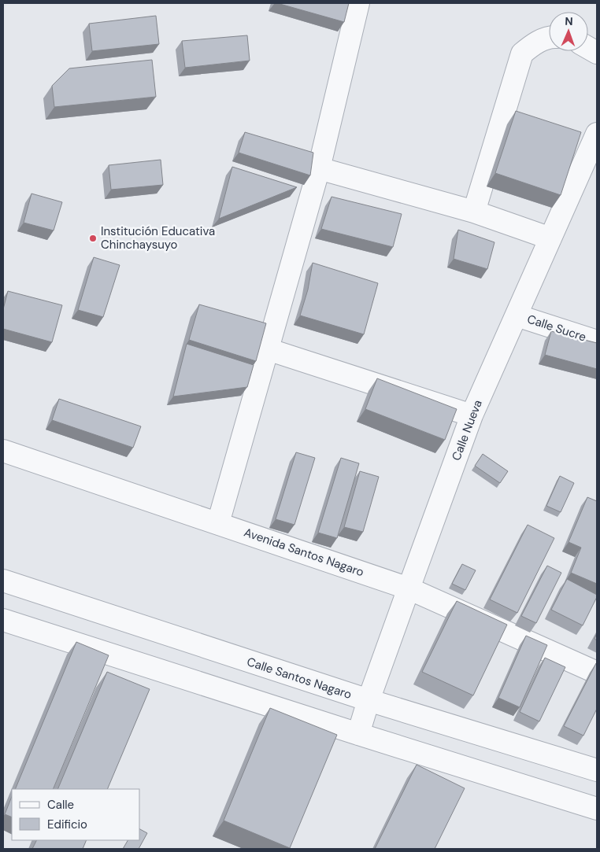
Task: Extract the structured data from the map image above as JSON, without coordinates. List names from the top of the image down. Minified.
{"streets":{"street":["Calle Sucre","Calle Nueva","Avenida Santos Nagaro","Calle Santos Nagaro"]},"crossings":[["Calle Sucre","Calle Nueva"],["Calle Nueva","Avenida Santos Nagaro"],["Calle Nueva","Calle Santos Nagaro"]],"places":["Institución Educativa Chinchaysuyo"],"legend":["Calle","Edificio"],"north":"top"}
